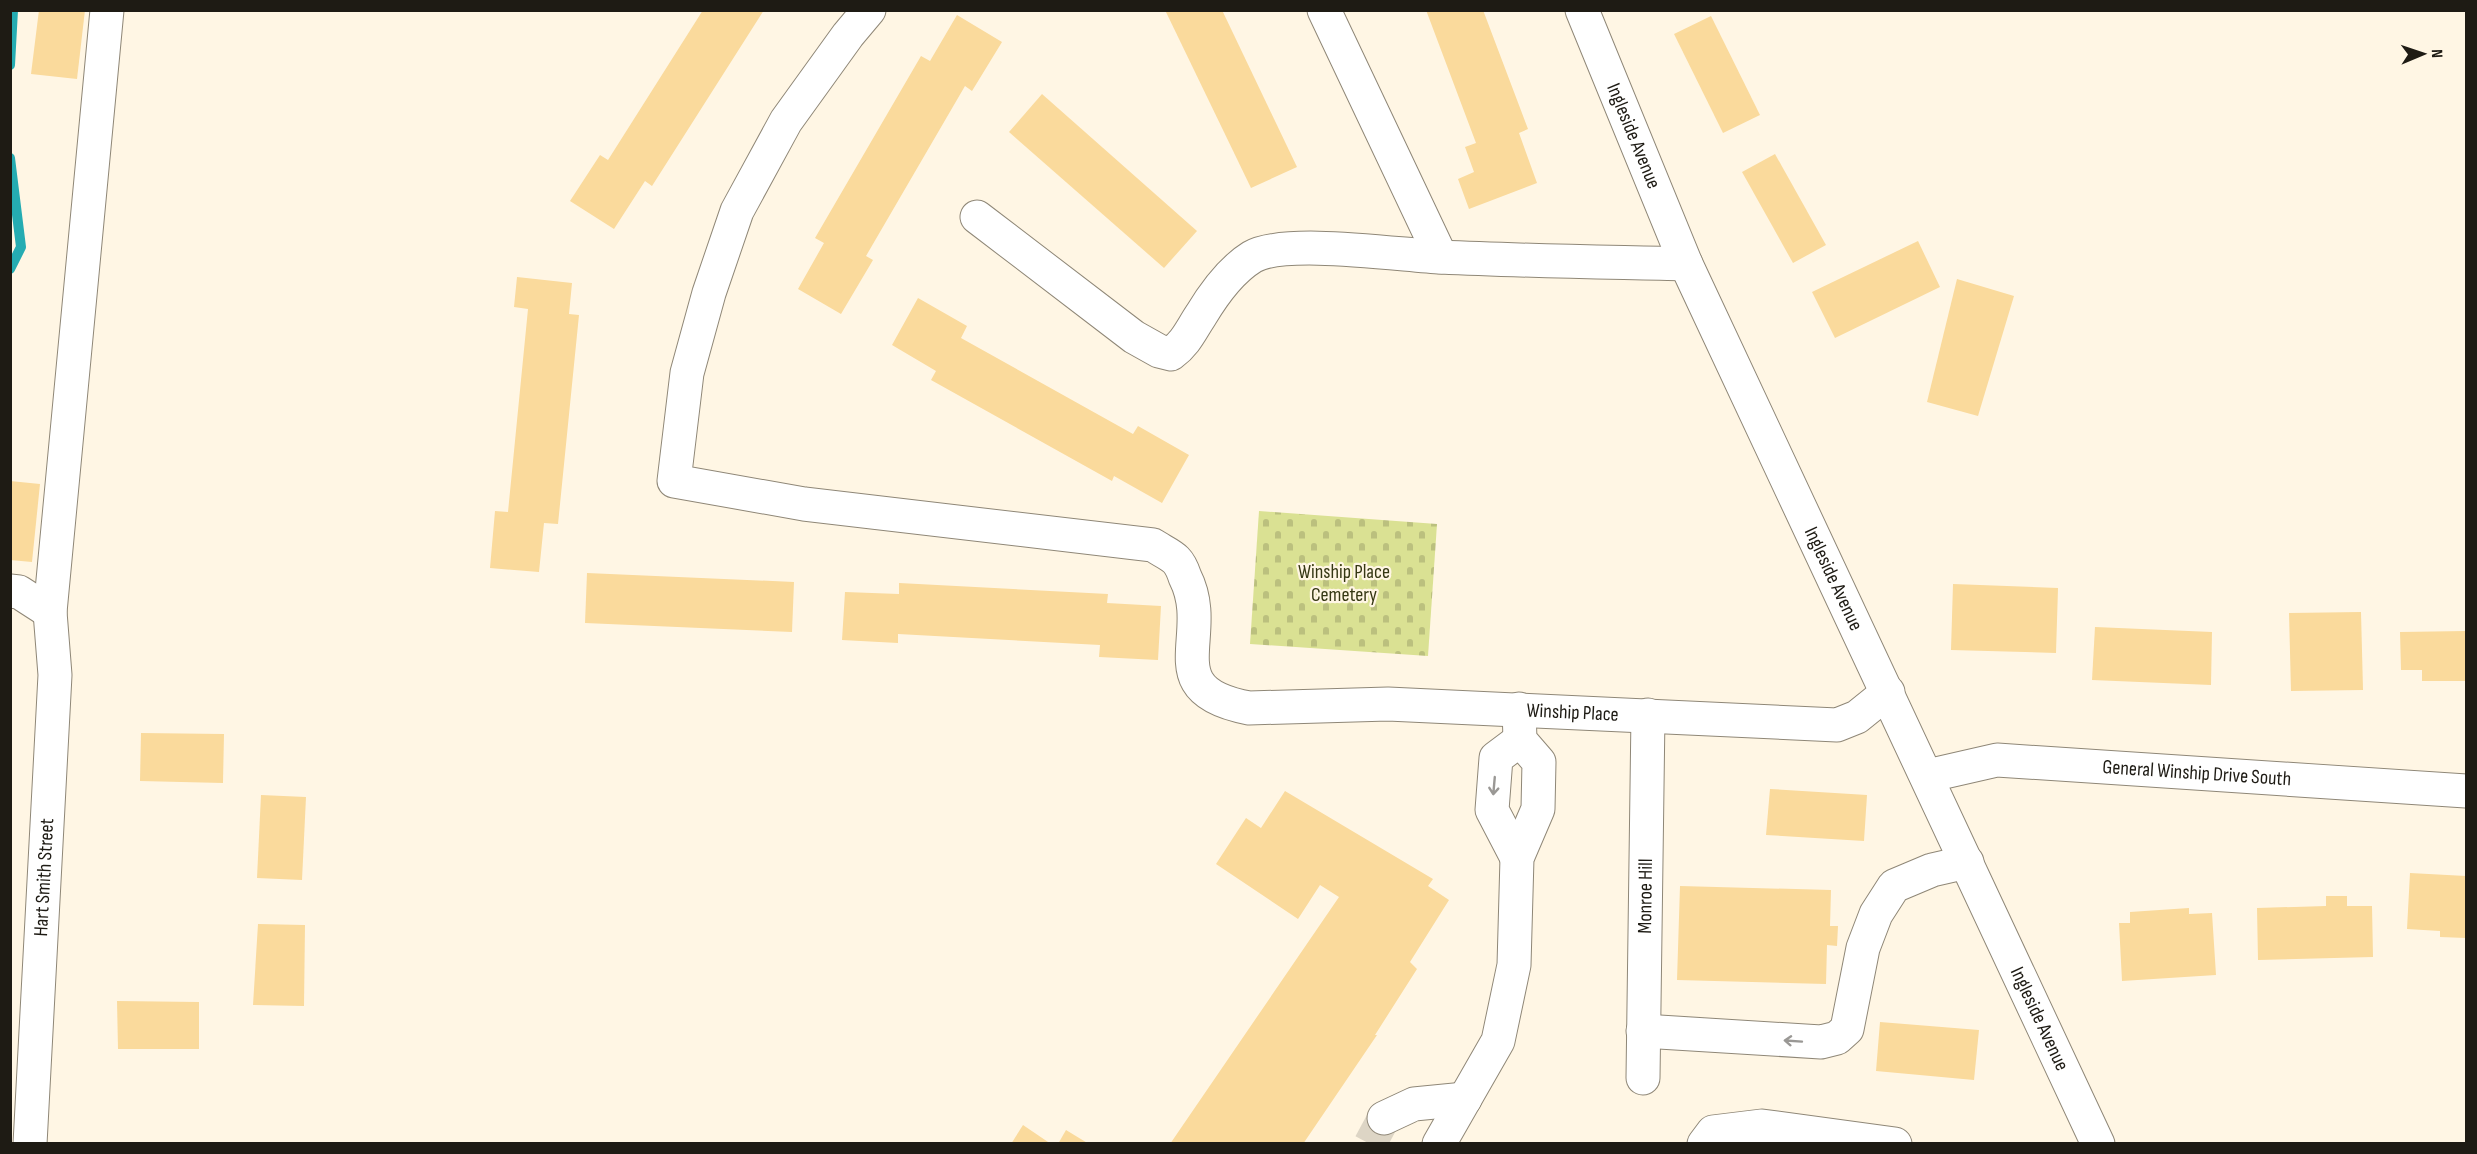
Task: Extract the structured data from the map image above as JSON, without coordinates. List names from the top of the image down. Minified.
{"streets":{"street":["Ingleside Avenue","Winship Place","General Winship Drive South","Hart Smith Street","Monroe Hill"]},"crossings":[["Ingleside Avenue","Winship Place"],["Ingleside Avenue","General Winship Drive South"],["Winship Place","Monroe Hill"]],"parks":["Winship Place Cemetery"],"north":"right"}
